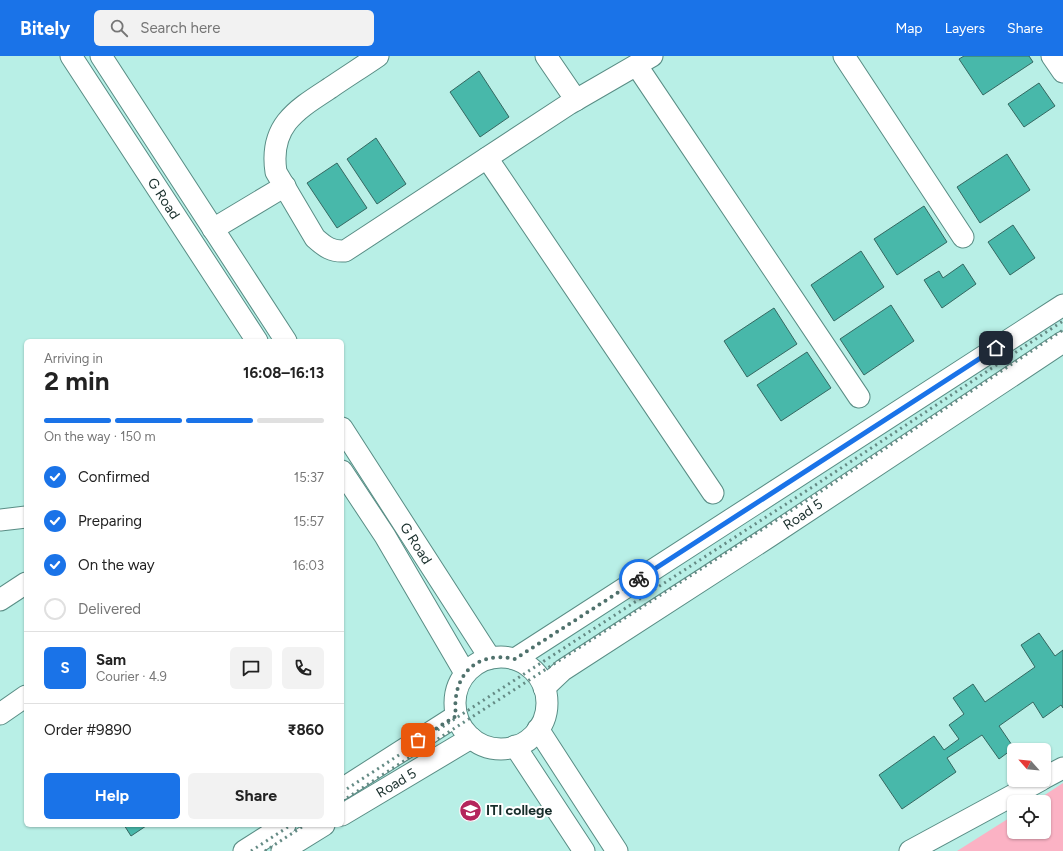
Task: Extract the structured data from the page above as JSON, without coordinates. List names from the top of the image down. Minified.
{"streets":{"street":["G Road","Road 5"]},"crossings":[["G Road","Road 5"]],"places":{"school or university":["ITI college"]},"north":"top left","page":{"header":"Bitely","search":"Search here","nav":["Map","Layers","Share"],"heading":["2 min","Arriving in","16:08–16:13"],"panel":["Sam","Courier · 4.9","Order #9890","₹860"],"bar":"On the way · 150 m","list":[["Confirmed","15:37"],["Preparing","15:57"],["On the way","16:03"],"Delivered"],"round":"S","buttons":["Help","Share"]}}
